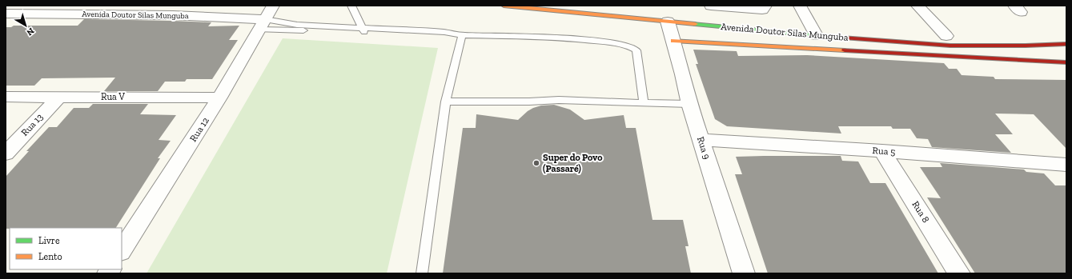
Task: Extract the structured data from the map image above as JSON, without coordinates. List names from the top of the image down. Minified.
{"streets":{"main road":["Avenida Doutor Silas Munguba"],"street":["Rua V","Rua 13","Rua 12","Rua 9","Rua 5","Rua 8"]},"crossings":[["Avenida Doutor Silas Munguba","Rua 12"],["Avenida Doutor Silas Munguba","Rua 9"],["Rua V","Rua 13"],["Rua V","Rua 12"],["Rua 9","Rua 5"],["Rua 5","Rua 8"]],"places":["Super do Povo (Passaré)"],"legend":["Livre","Lento"],"north":"bottom right"}
